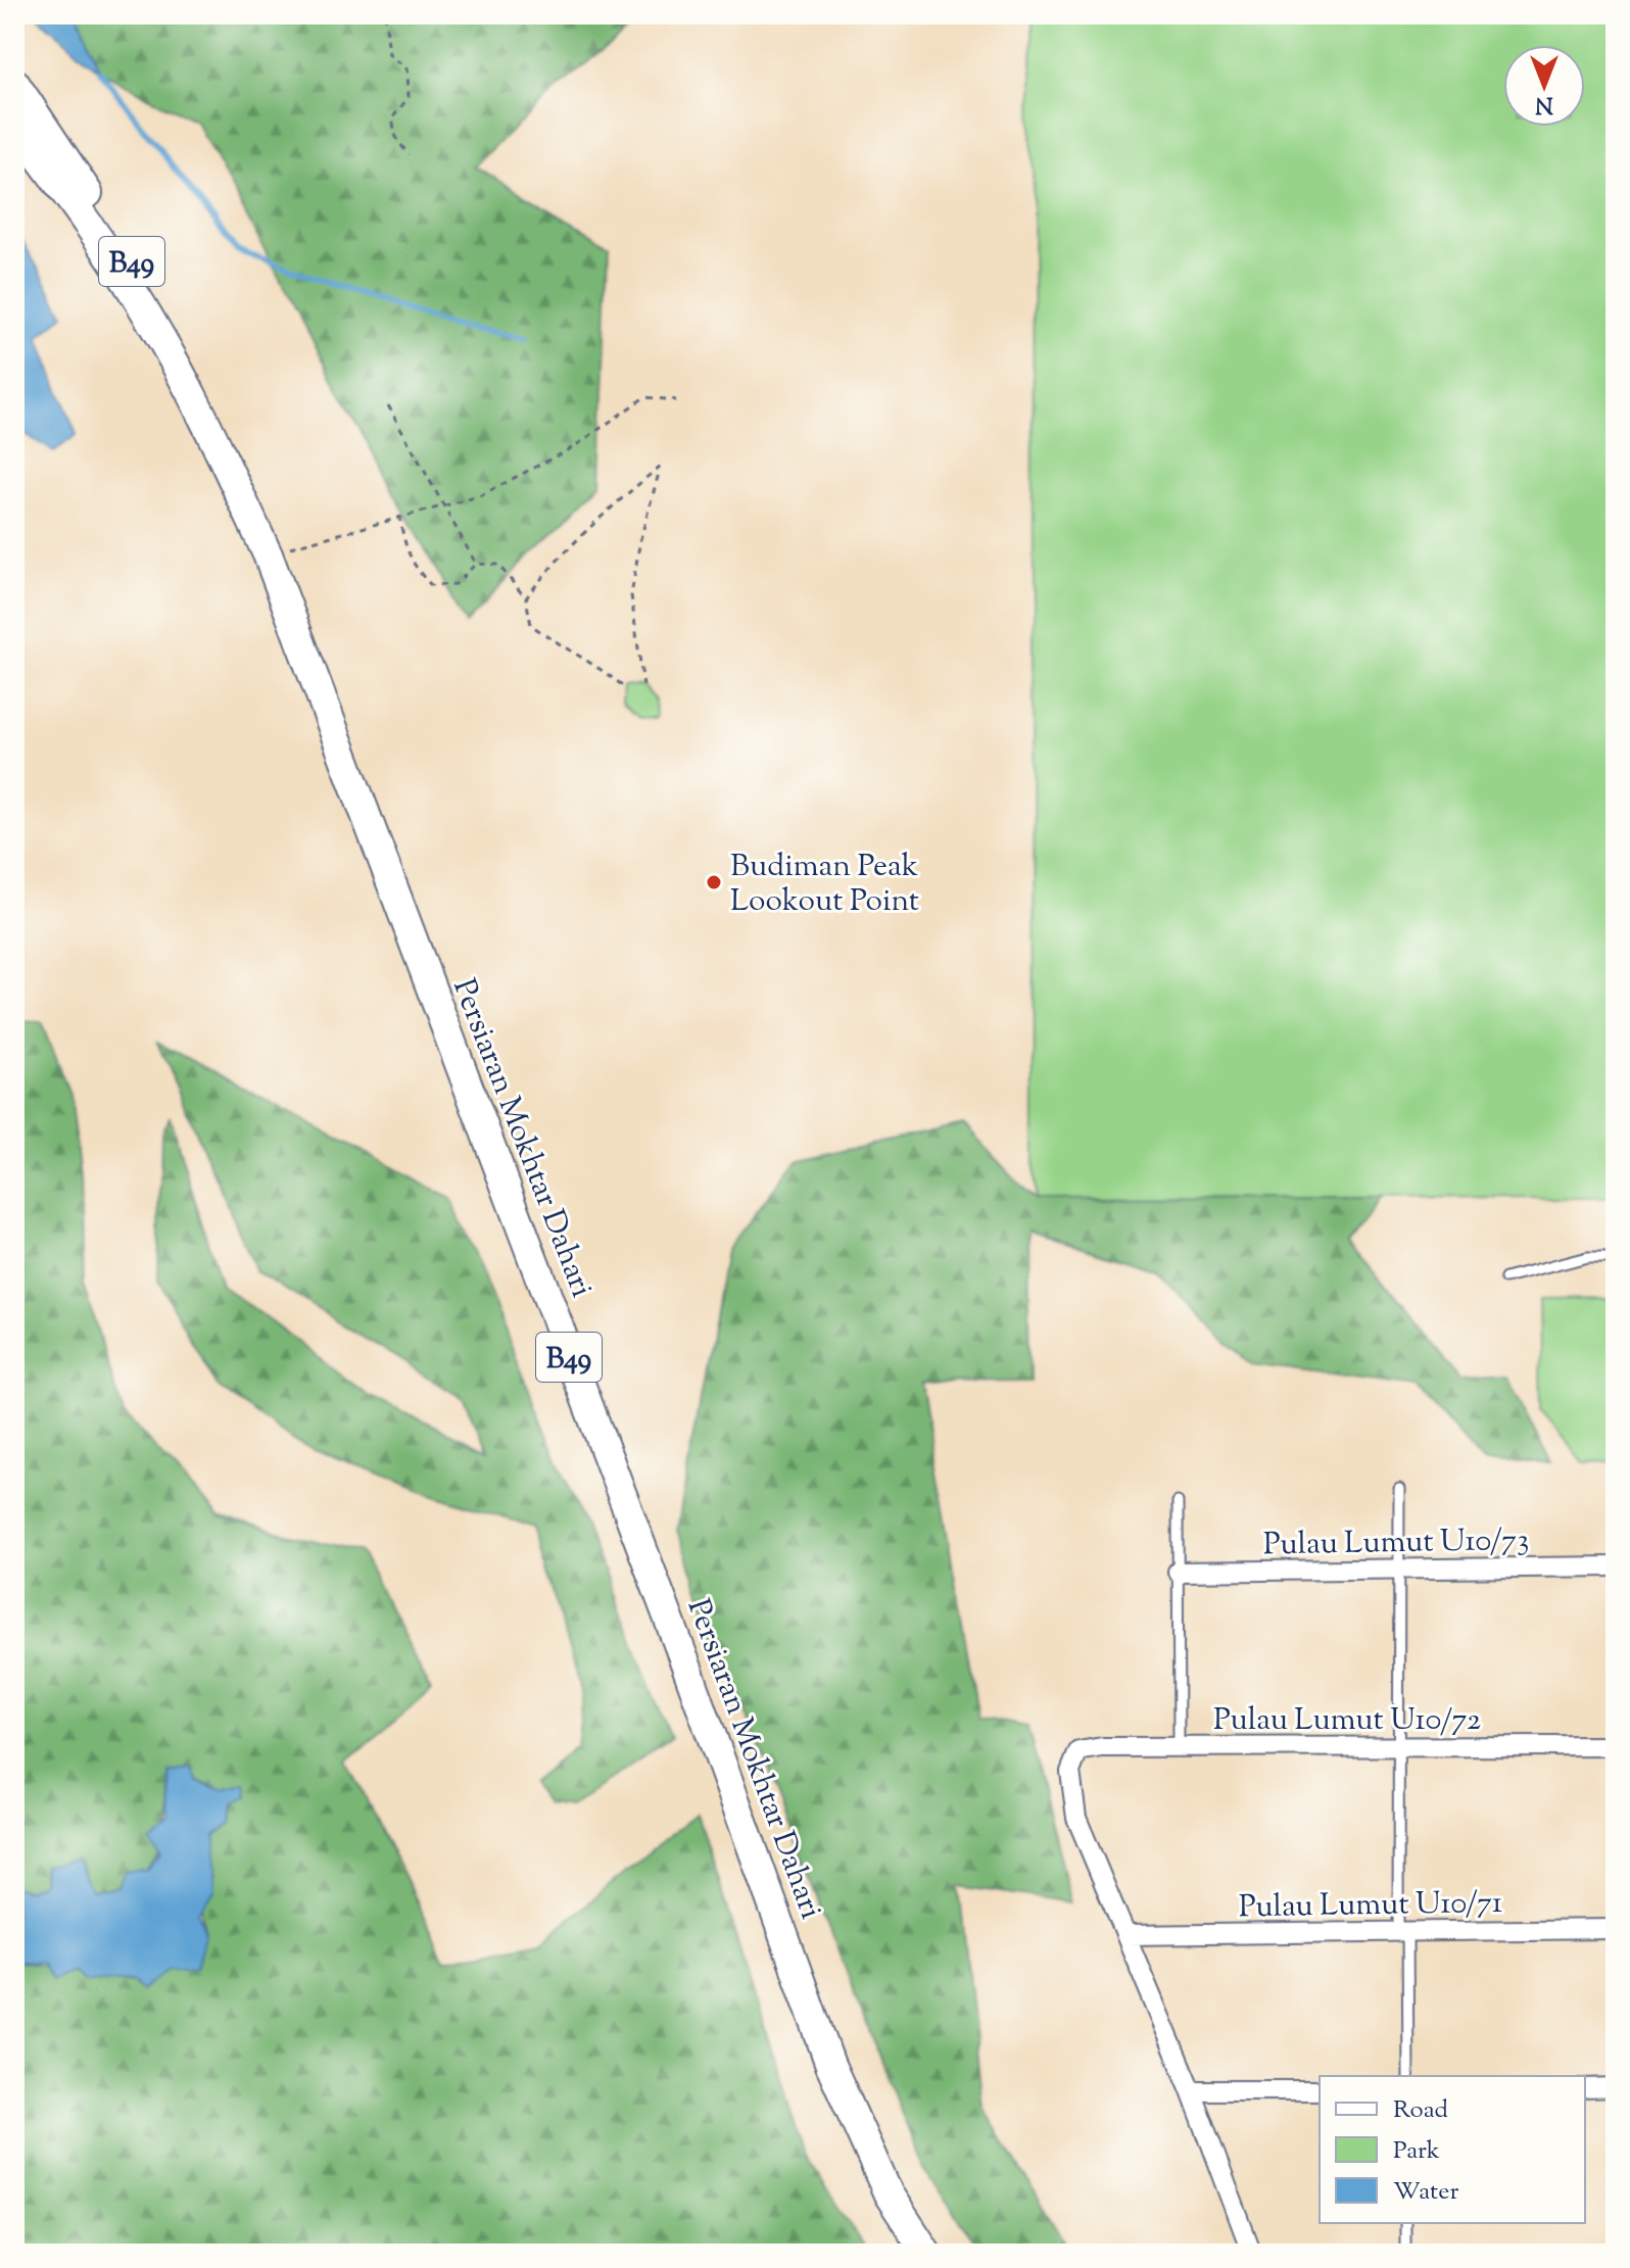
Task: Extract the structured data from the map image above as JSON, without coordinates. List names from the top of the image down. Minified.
{"streets":{"main road":["B49","Persiaran Mokhtar Dahari"],"street":["Pulau Lumut U10/73","Pulau Lumut U10/72","Pulau Lumut U10/71"]},"crossings":[["Pulau Lumut U10/72","Pulau Lumut U10/71"]],"places":["Budiman Peak Lookout Point"],"legend":["Road","Park","Water"],"north":"bottom"}
